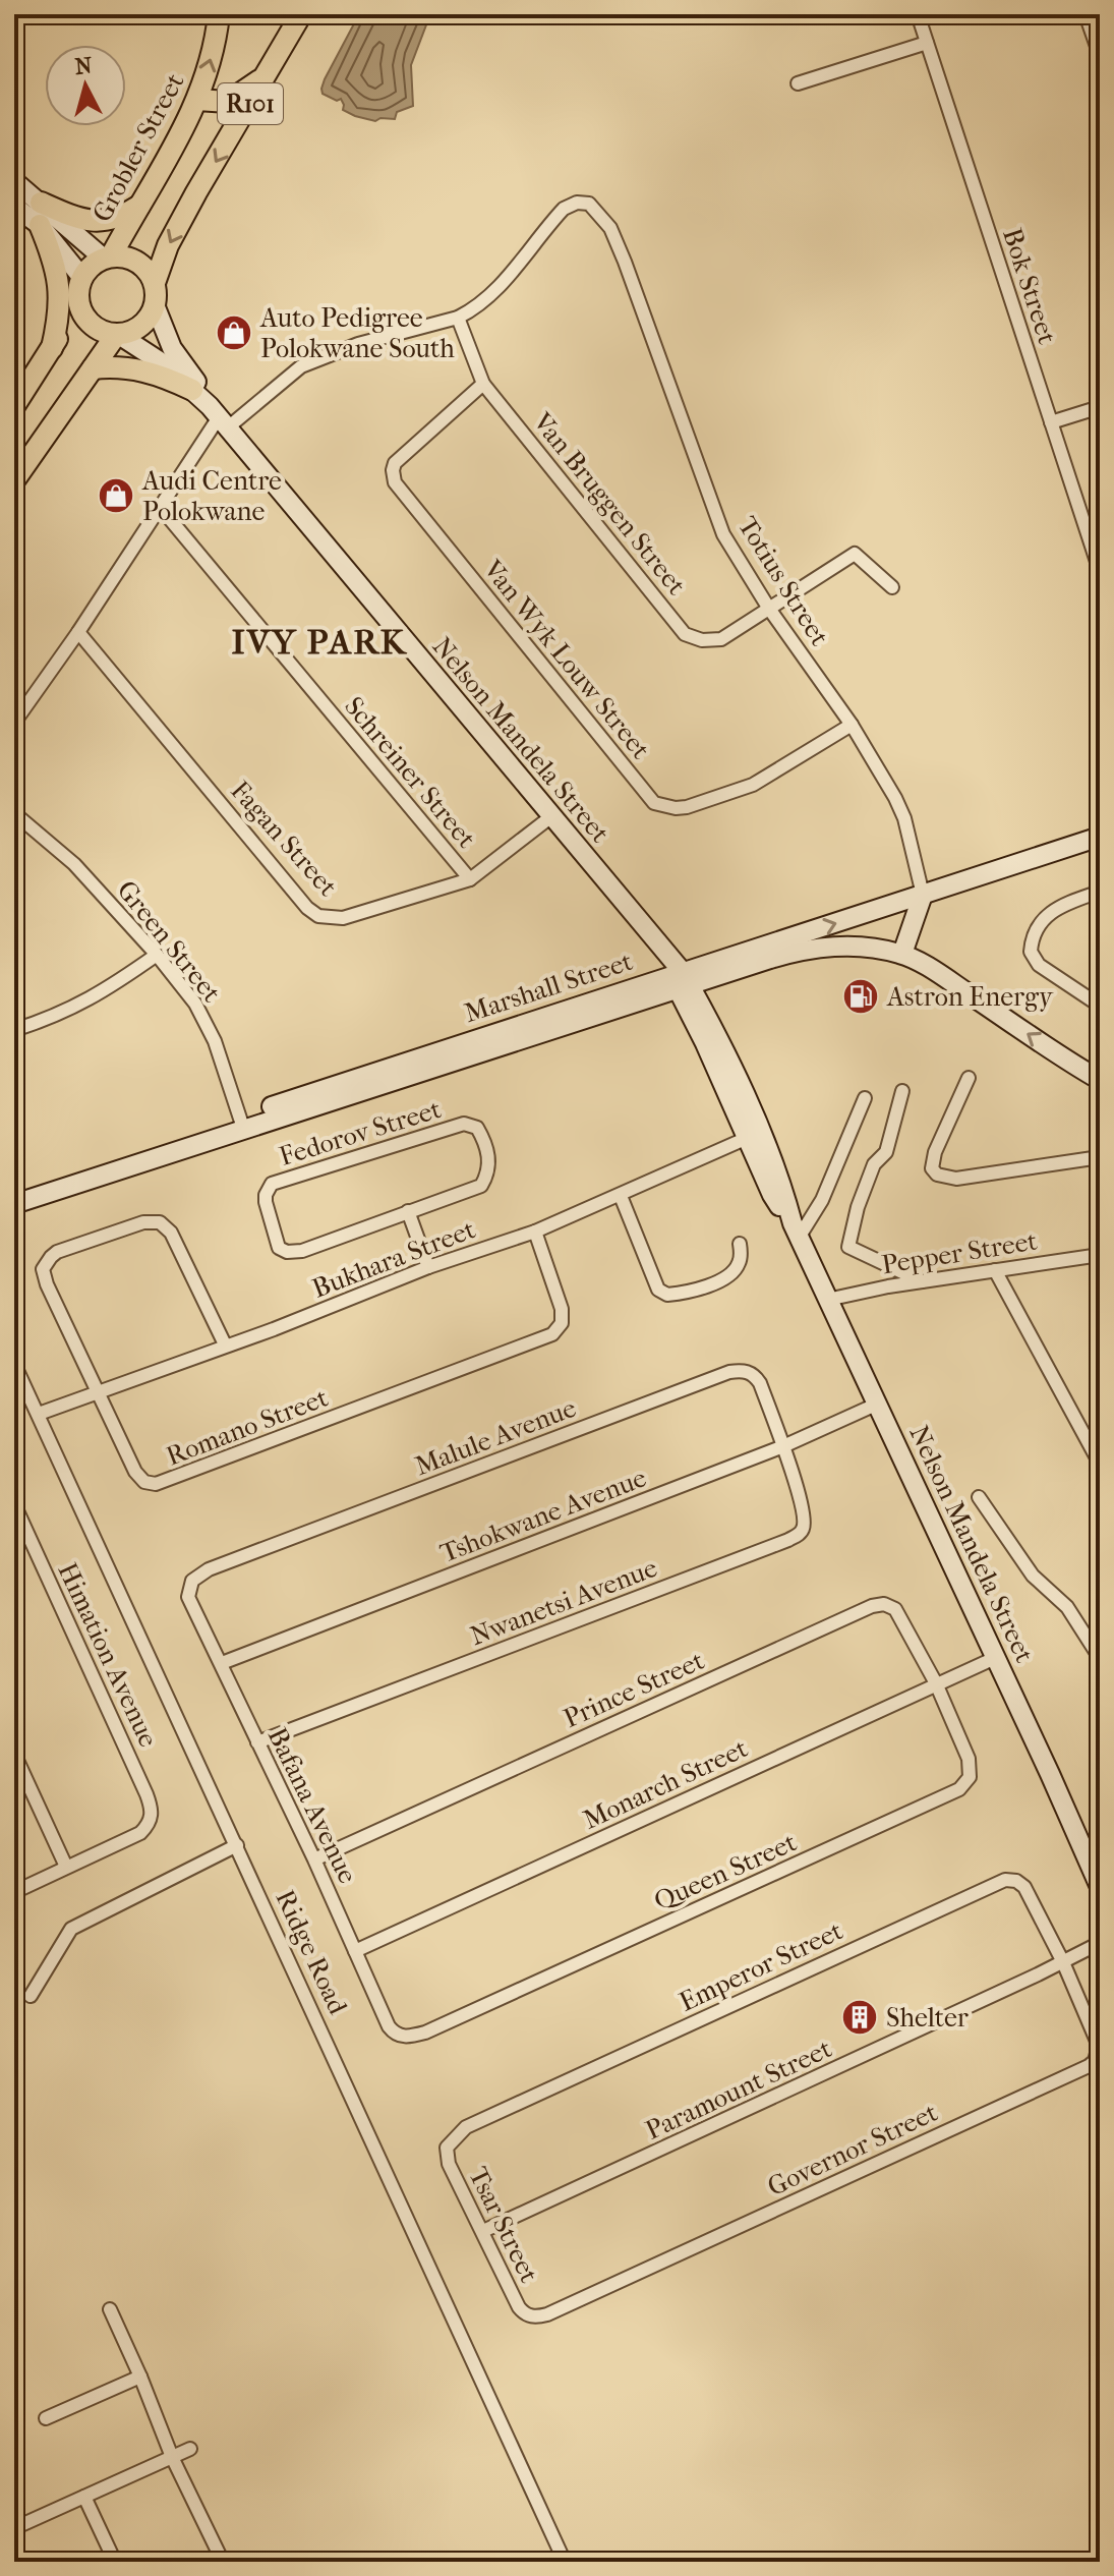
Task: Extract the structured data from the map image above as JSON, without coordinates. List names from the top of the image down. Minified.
{"streets":{"main road":["R101","Grobler Street"],"street":["Bok Street","Van Bruggen Street","Totius Street","Van Wyk Louw Street","Nelson Mandela Street","Schreiner Street","Fagan Street","Green Street","Marshall Street","Fedorov Street","Pepper Street","Bukhara Street","Romano Street","Malule Avenue","Tshokwane Avenue","Nwanetsi Avenue","Himation Avenue","Prince Street","Monarch Street","Bafana Avenue","Queen Street","Ridge Road","Emperor Street","Paramount Street","Governor Street","Tsar Street"]},"crossings":[["R101","Grobler Street"],["R101","Nelson Mandela Street"],["Grobler Street","Nelson Mandela Street"],["Van Bruggen Street","Totius Street"],["Van Bruggen Street","Van Wyk Louw Street"],["Totius Street","Van Wyk Louw Street"],["Totius Street","Marshall Street"],["Nelson Mandela Street","Fagan Street"],["Nelson Mandela Street","Marshall Street"],["Nelson Mandela Street","Pepper Street"],["Nelson Mandela Street","Bukhara Street"],["Nelson Mandela Street","Tshokwane Avenue"],["Nelson Mandela Street","Monarch Street"],["Schreiner Street","Fagan Street"],["Green Street","Marshall Street"],["Bukhara Street","Romano Street"],["Bukhara Street","Ridge Road"],["Malule Avenue","Tshokwane Avenue"],["Malule Avenue","Nwanetsi Avenue"],["Malule Avenue","Bafana Avenue"],["Tshokwane Avenue","Nwanetsi Avenue"],["Tshokwane Avenue","Bafana Avenue"],["Nwanetsi Avenue","Bafana Avenue"],["Prince Street","Monarch Street"],["Prince Street","Bafana Avenue"],["Prince Street","Queen Street"],["Monarch Street","Bafana Avenue"],["Monarch Street","Queen Street"],["Bafana Avenue","Queen Street"],["Emperor Street","Paramount Street"],["Emperor Street","Governor Street"],["Emperor Street","Tsar Street"],["Paramount Street","Governor Street"],["Paramount Street","Tsar Street"],["Governor Street","Tsar Street"]],"districts":["IVY PARK"],"places":{"shop":["Auto Pedigree Polokwane South","Audi Centre Polokwane"],"fuel station":["Astron Energy"],"building":["Shelter"]},"north":"top"}
